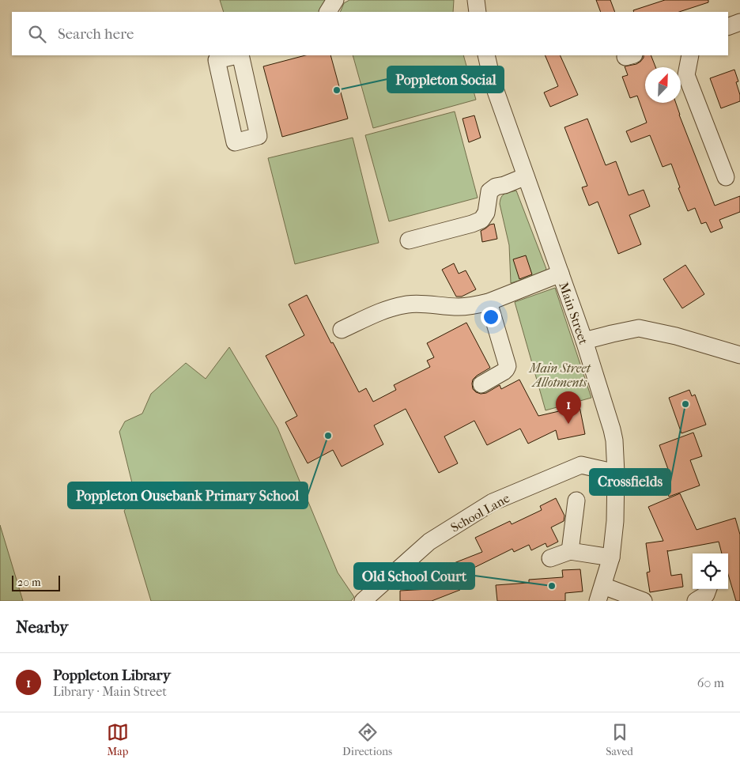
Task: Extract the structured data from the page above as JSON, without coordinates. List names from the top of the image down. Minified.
{"streets":{"street":["Main Street","School Lane"]},"crossings":[["Main Street","School Lane"]],"parks":["Main Street Allotments"],"places":["Poppleton Social","Crossfields","Poppleton Ousebank Primary School","Old School Court"],"scale_bar":"20 m","north":"top right","page":{"search":"Search here","pins":"1","scale":"20 m","heading":"Nearby","list":[{"mark":"1","name":"Poppleton Library","note":"Library · Main Street","value":"60 m"}],"nav":["Map","Directions","Saved"]}}
